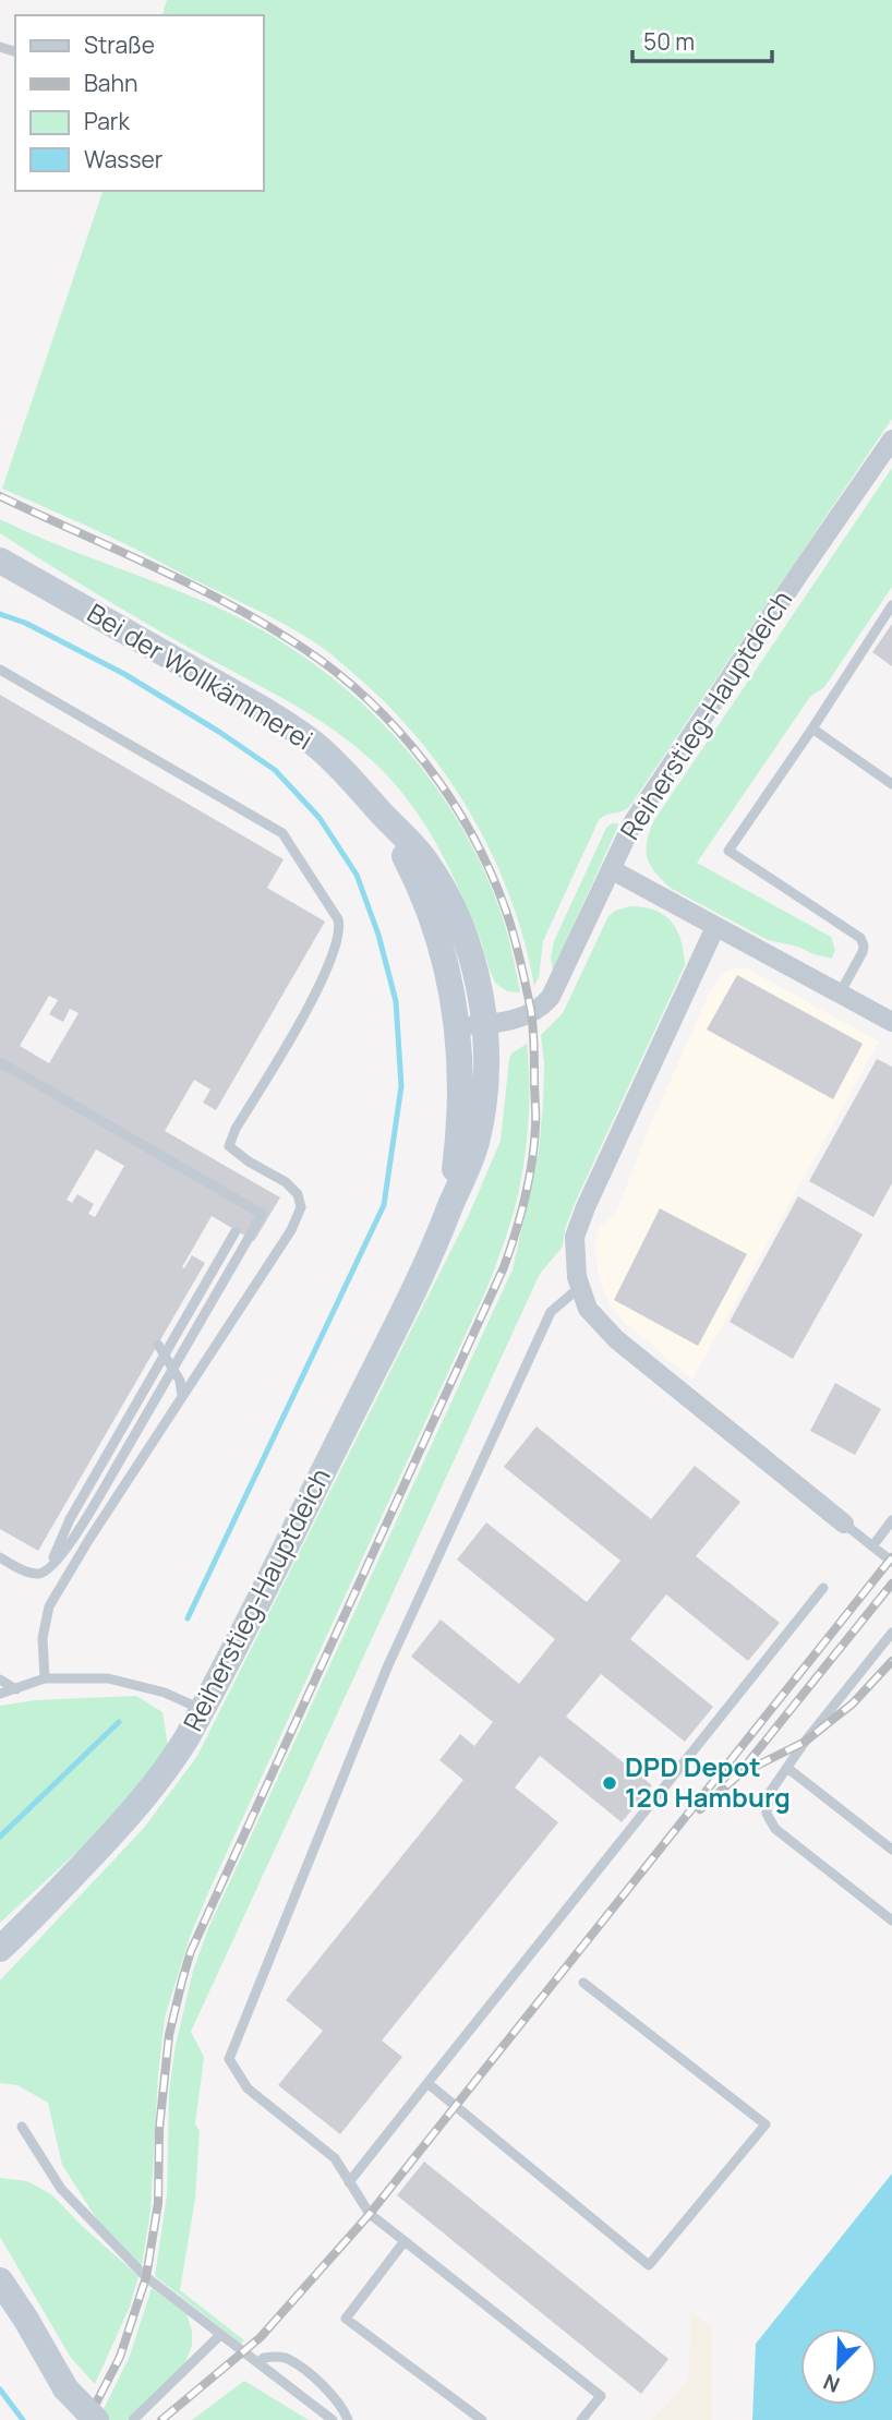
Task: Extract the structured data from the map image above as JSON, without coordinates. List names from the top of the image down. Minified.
{"streets":{"main road":["Bei der Wollkämmerei","Reiherstieg-Hauptdeich"]},"crossings":[["Bei der Wollkämmerei","Reiherstieg-Hauptdeich"]],"places":["DPD Depot 120 Hamburg"],"legend":["Straße","Bahn","Park","Wasser"],"scale_bar":"50 m","north":"bottom left"}
